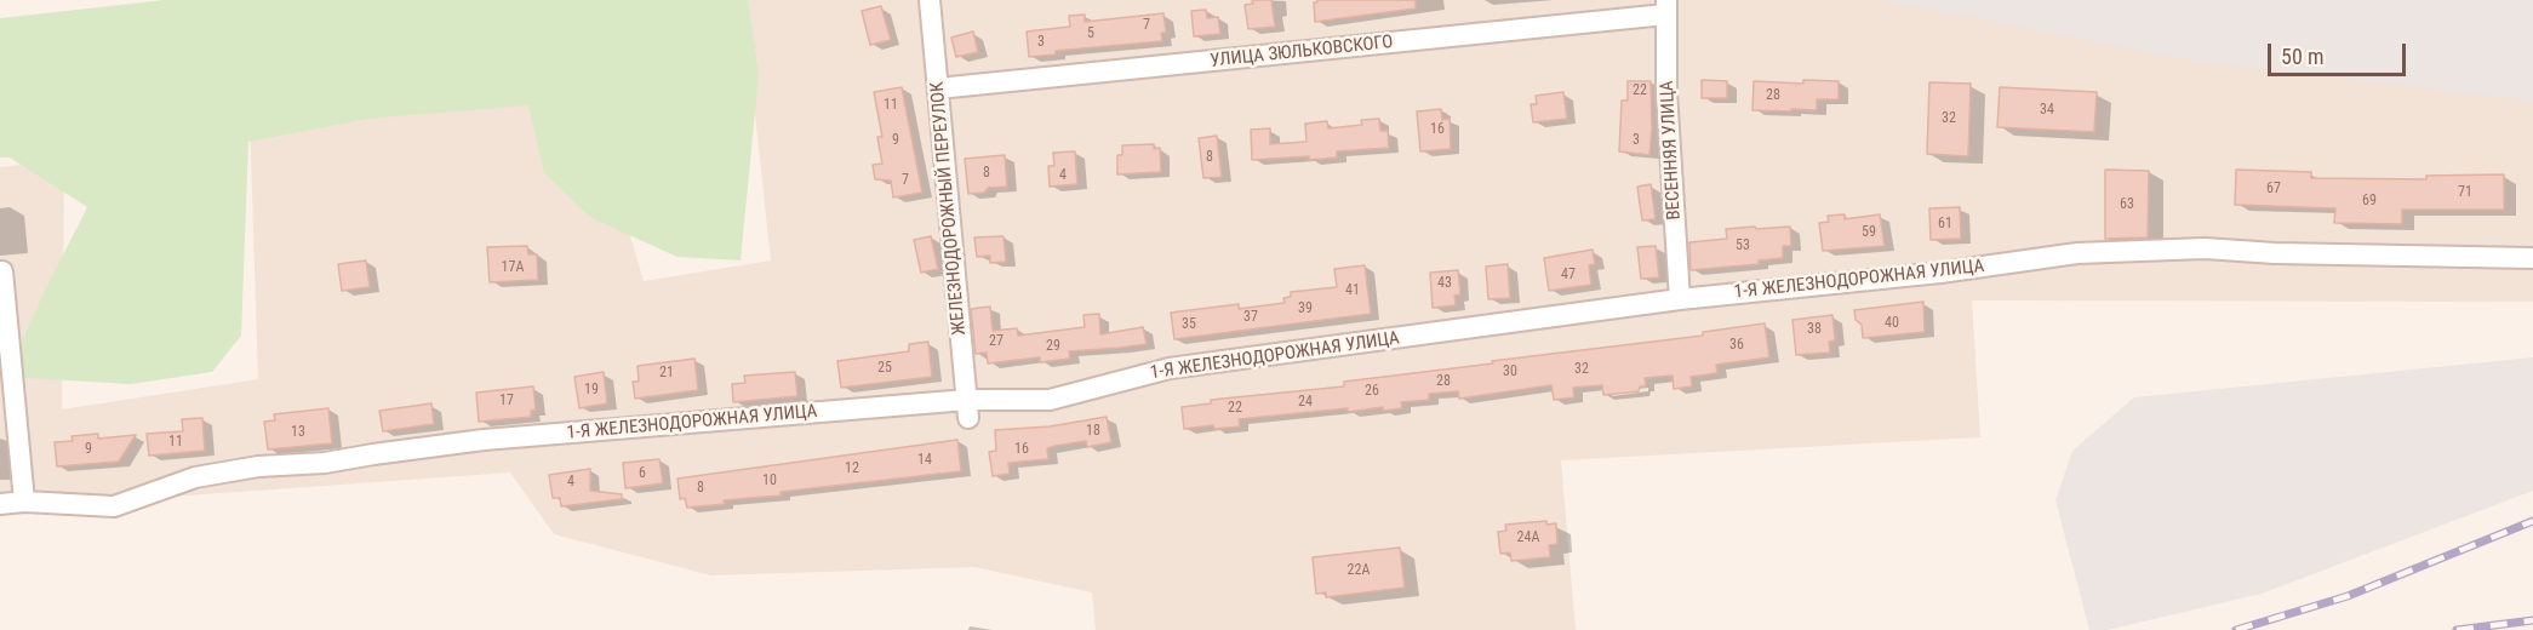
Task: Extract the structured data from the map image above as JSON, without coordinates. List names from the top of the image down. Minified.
{"streets":{"street":["УЛИЦА ЗЮЛЬКОВСКОГО","ВЕСЕННЯЯ УЛИЦА","ЖЕЛЕЗНОДОРОЖНЫЙ ПЕРЕУЛОК","1-Я ЖЕЛЕЗНОДОРОЖНАЯ УЛИЦА"]},"crossings":[["УЛИЦА ЗЮЛЬКОВСКОГО","ВЕСЕННЯЯ УЛИЦА"],["УЛИЦА ЗЮЛЬКОВСКОГО","ЖЕЛЕЗНОДОРОЖНЫЙ ПЕРЕУЛОК"],["ВЕСЕННЯЯ УЛИЦА","1-Я ЖЕЛЕЗНОДОРОЖНАЯ УЛИЦА"],["ЖЕЛЕЗНОДОРОЖНЫЙ ПЕРЕУЛОК","1-Я ЖЕЛЕЗНОДОРОЖНАЯ УЛИЦА"]],"house_numbers":["7","5","3","22","28","11","34","32","16","9","3","8","8","4","7","67","71","69","63","61","59","53","17А","47","43","41","39","37","40","35","38","27","36","29","25","32","30","21","28","19","26","17","24","22","18","13","11","9","16","14","12","6","10","4","8","24А","22А"],"scale_bar":"50 m"}
